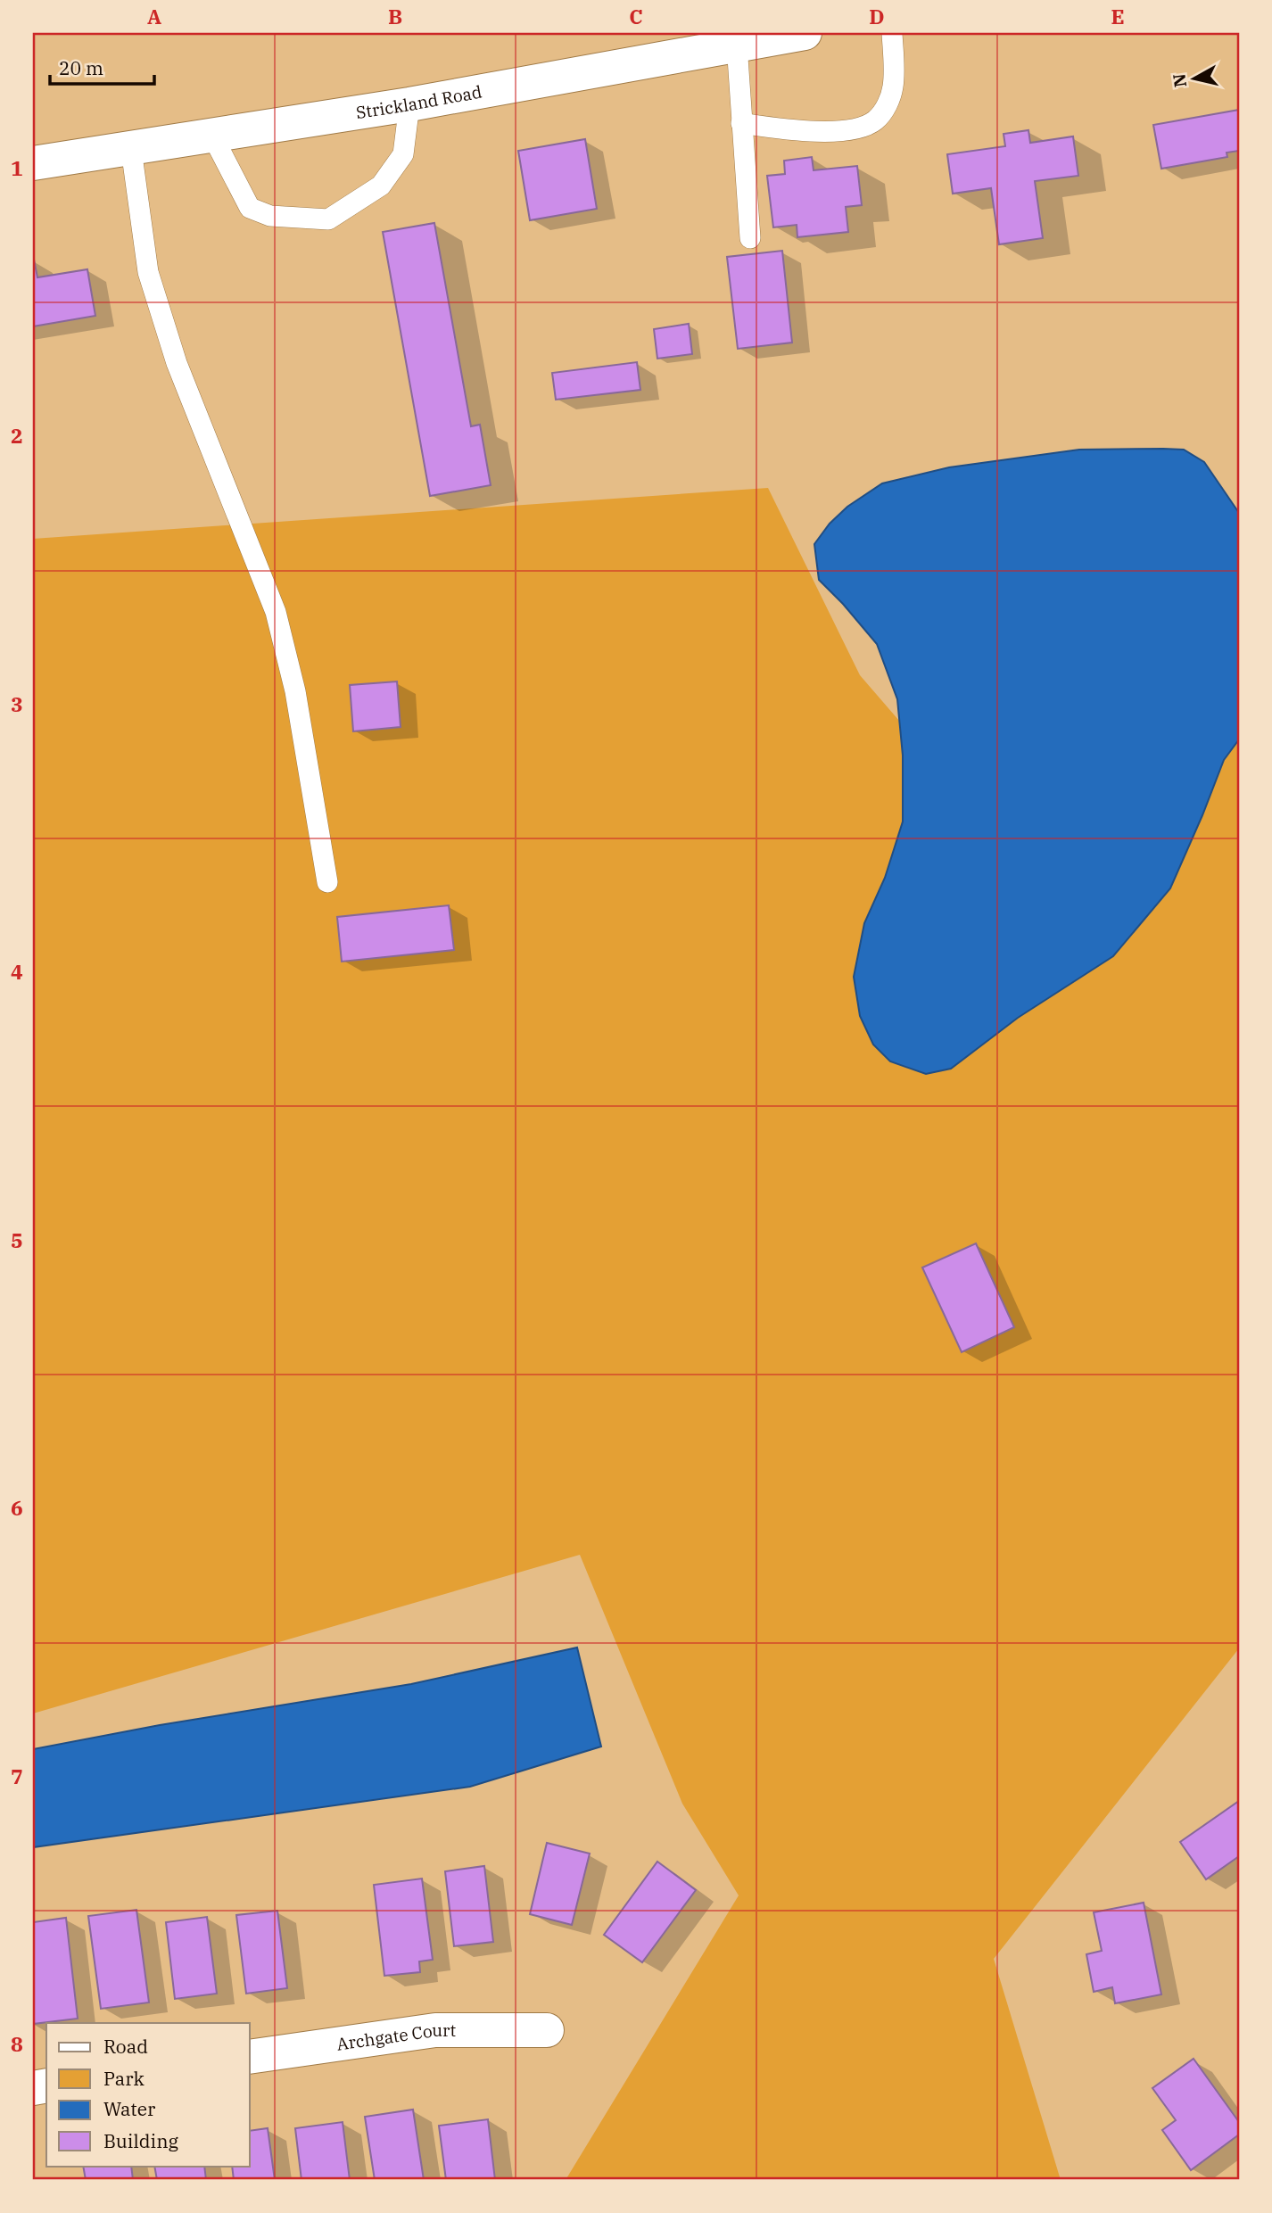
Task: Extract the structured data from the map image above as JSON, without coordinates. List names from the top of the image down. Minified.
{"streets":{"street":["Strickland Road","Archgate Court"]},"legend":["Road","Park","Water","Building"],"scale_bar":"20 m","north":"left","grid":{"columns":["A","B","C","D","E"],"rows":["1","2","3","4","5","6","7","8"]}}
